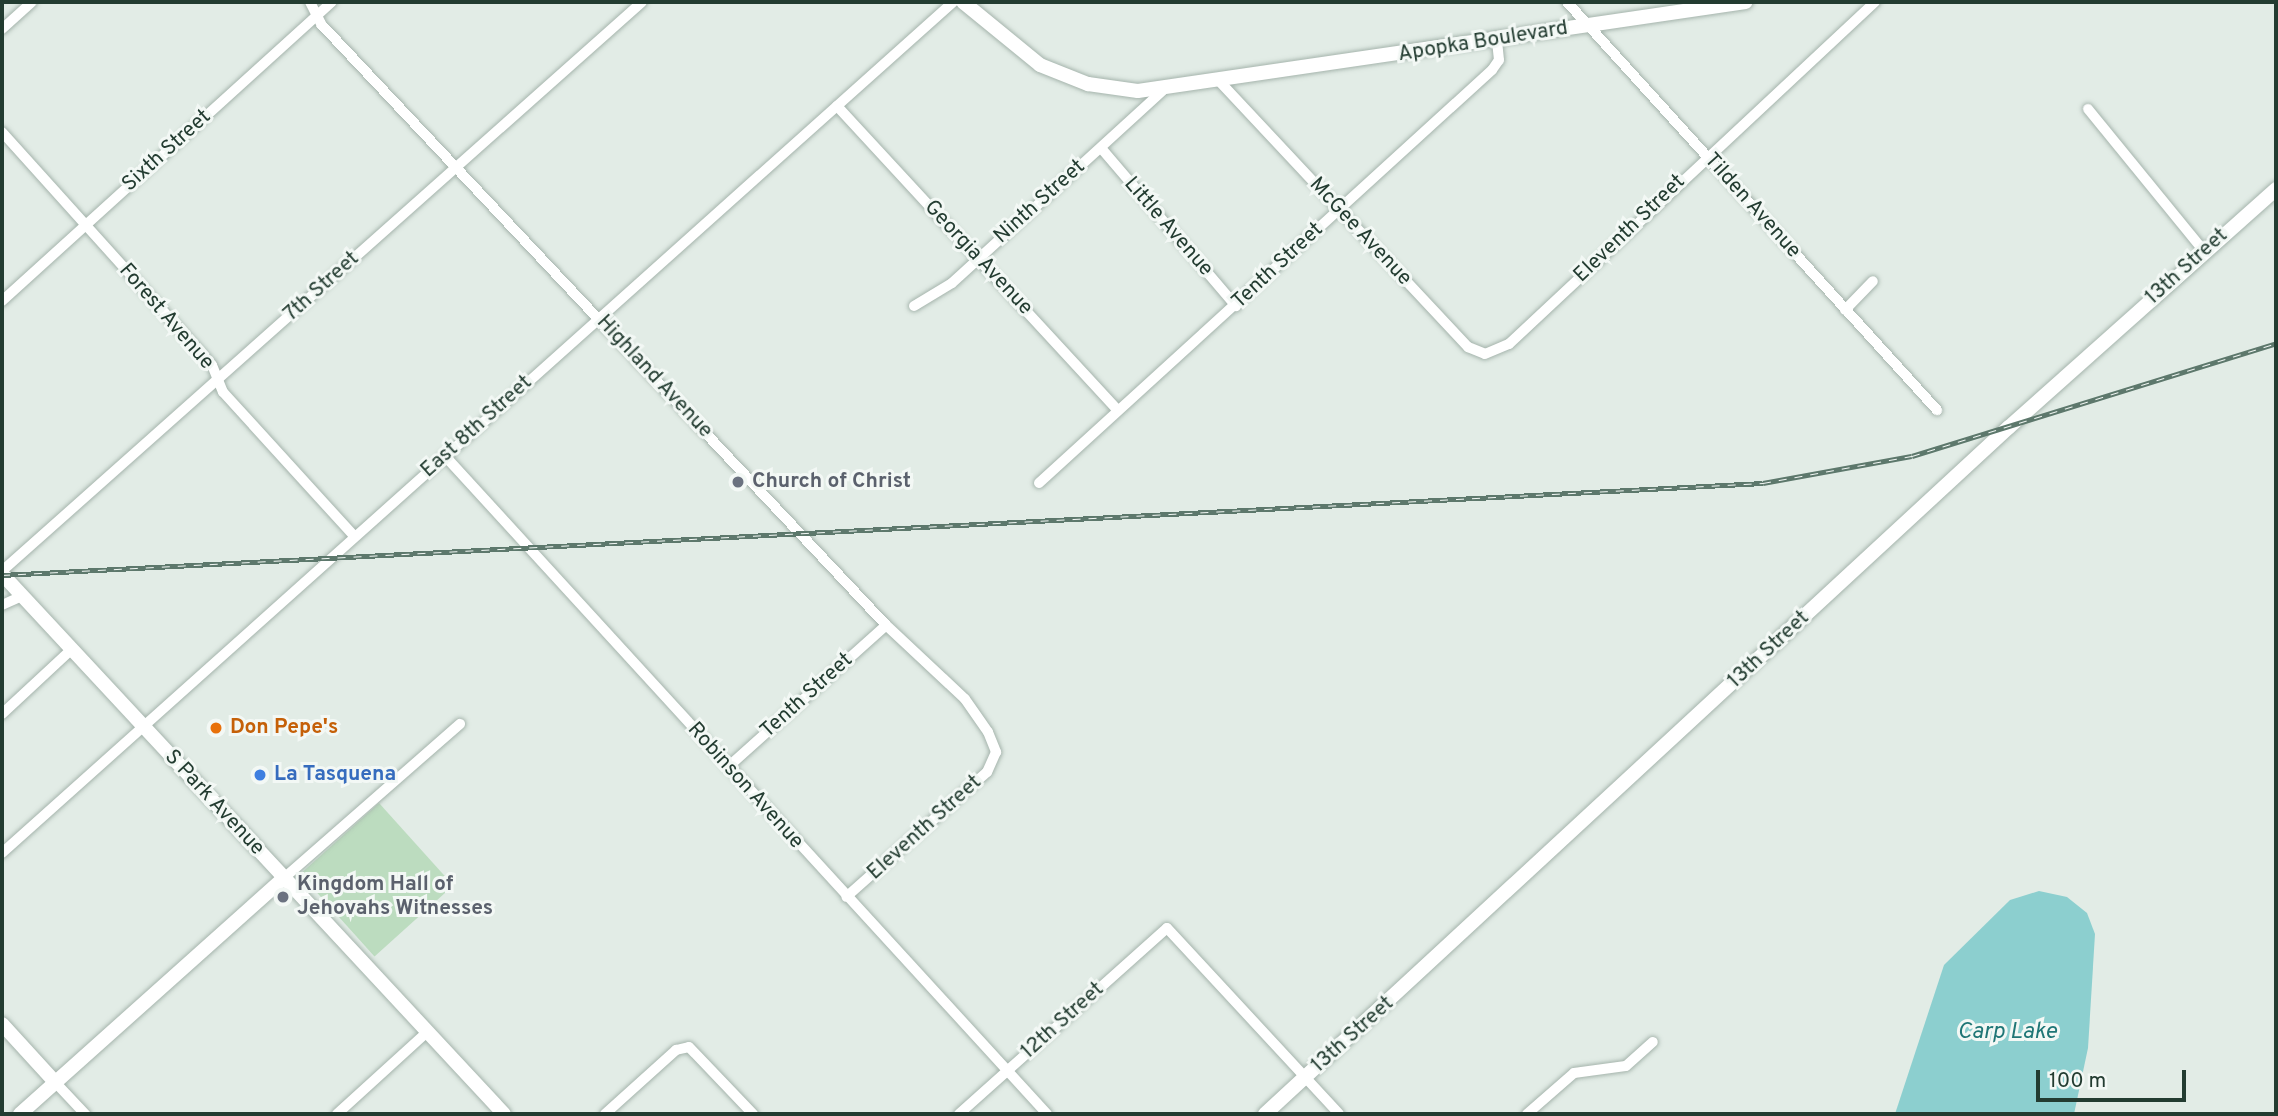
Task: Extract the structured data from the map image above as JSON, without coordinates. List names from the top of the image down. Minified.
{"streets":{"street":["Apopka Boulevard","Sixth Street","Ninth Street","Tilden Avenue","Little Avenue","Eleventh Street","McGee Avenue","Georgia Avenue","Tenth Street","13th Street","7th Street","Forest Avenue","Highland Avenue","East 8th Street","Robinson Avenue","S Park Avenue","12th Street"]},"crossings":[["Apopka Boulevard","Ninth Street"],["Apopka Boulevard","Tilden Avenue"],["Apopka Boulevard","McGee Avenue"],["Apopka Boulevard","Tenth Street"],["Sixth Street","Forest Avenue"],["Sixth Street","Highland Avenue"],["Ninth Street","Little Avenue"],["Ninth Street","Georgia Avenue"],["Tilden Avenue","Eleventh Street"],["Little Avenue","Tenth Street"],["Eleventh Street","McGee Avenue"],["Eleventh Street","Highland Avenue"],["Eleventh Street","Robinson Avenue"],["McGee Avenue","Tenth Street"],["Georgia Avenue","Tenth Street"],["Georgia Avenue","East 8th Street"],["Tenth Street","Highland Avenue"],["Tenth Street","Robinson Avenue"],["13th Street","12th Street"],["7th Street","Forest Avenue"],["7th Street","Highland Avenue"],["7th Street","S Park Avenue"],["Forest Avenue","East 8th Street"],["Highland Avenue","East 8th Street"],["East 8th Street","Robinson Avenue"],["East 8th Street","S Park Avenue"],["Robinson Avenue","12th Street"]],"water":["Carp Lake"],"places":["Church of Christ","Don Pepe's","La Tasquena","Kingdom Hall of Jehovahs Witnesses"],"scale_bar":"100 m"}
